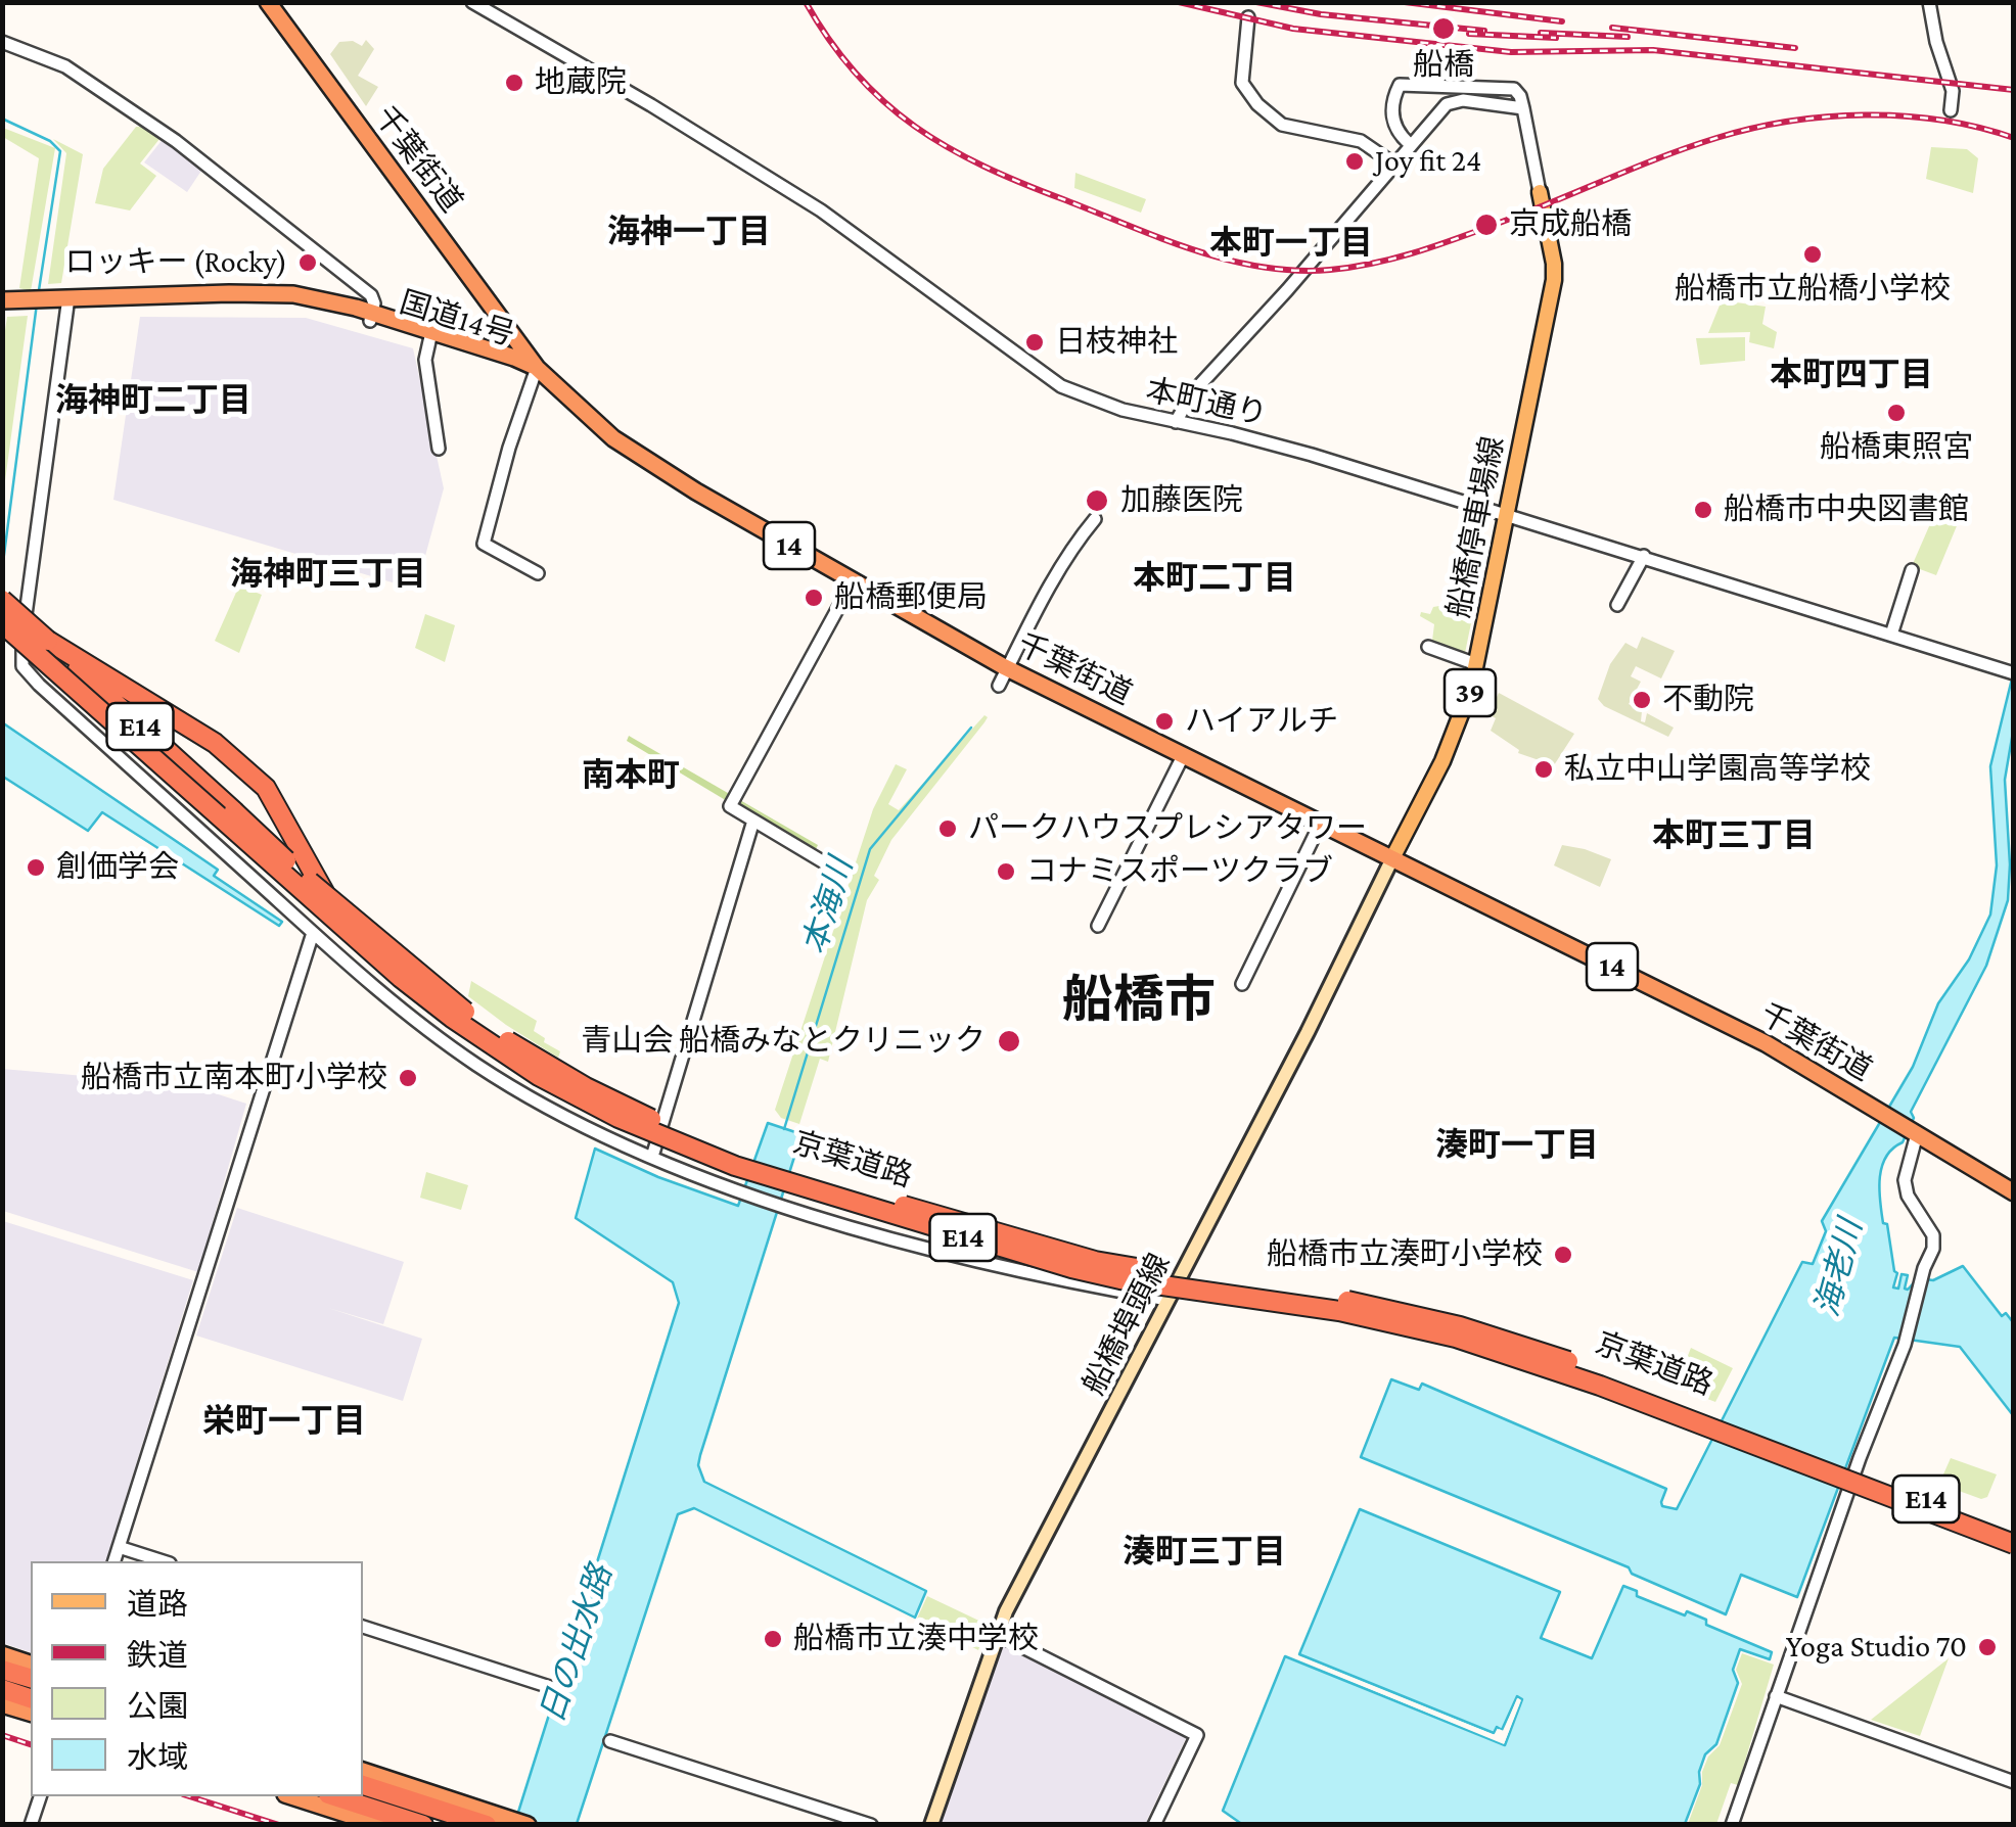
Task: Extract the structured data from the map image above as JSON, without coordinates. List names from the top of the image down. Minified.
{"streets":{"highway":["千葉街道","国道14号","14","E14","京葉道路"],"main road":["船橋停車場線","39","船橋埠頭線"],"street":["本町通り"]},"crossings":[["千葉街道","国道14号"],["千葉街道","船橋停車場線"],["千葉街道","船橋埠頭線"],["本町通り","船橋停車場線"],["船橋停車場線","船橋埠頭線"]],"districts":["海神一丁目","本町一丁目","本町四丁目","海神町二丁目","海神町三丁目","本町二丁目","南本町","本町三丁目","船橋市","湊町一丁目","栄町一丁目","湊町三丁目"],"water":["本海川","海老川","日の出水路"],"places":["船橋","地蔵院","Joy fit 24","京成船橋","船橋市立船橋小学校","ロッキー (Rocky)","日枝神社","船橋東照宮","加藤医院","船橋市中央図書館","船橋郵便局","不動院","ハイアルチ","私立中山学園高等学校","パークハウスプレシアタワー","創価学会","コナミスポーツクラブ","青山会 船橋みなとクリニック","船橋市立南本町小学校","船橋市立湊町小学校","船橋市立湊中学校","Yoga Studio 70"],"legend":["道路","鉄道","公園","水域"]}
